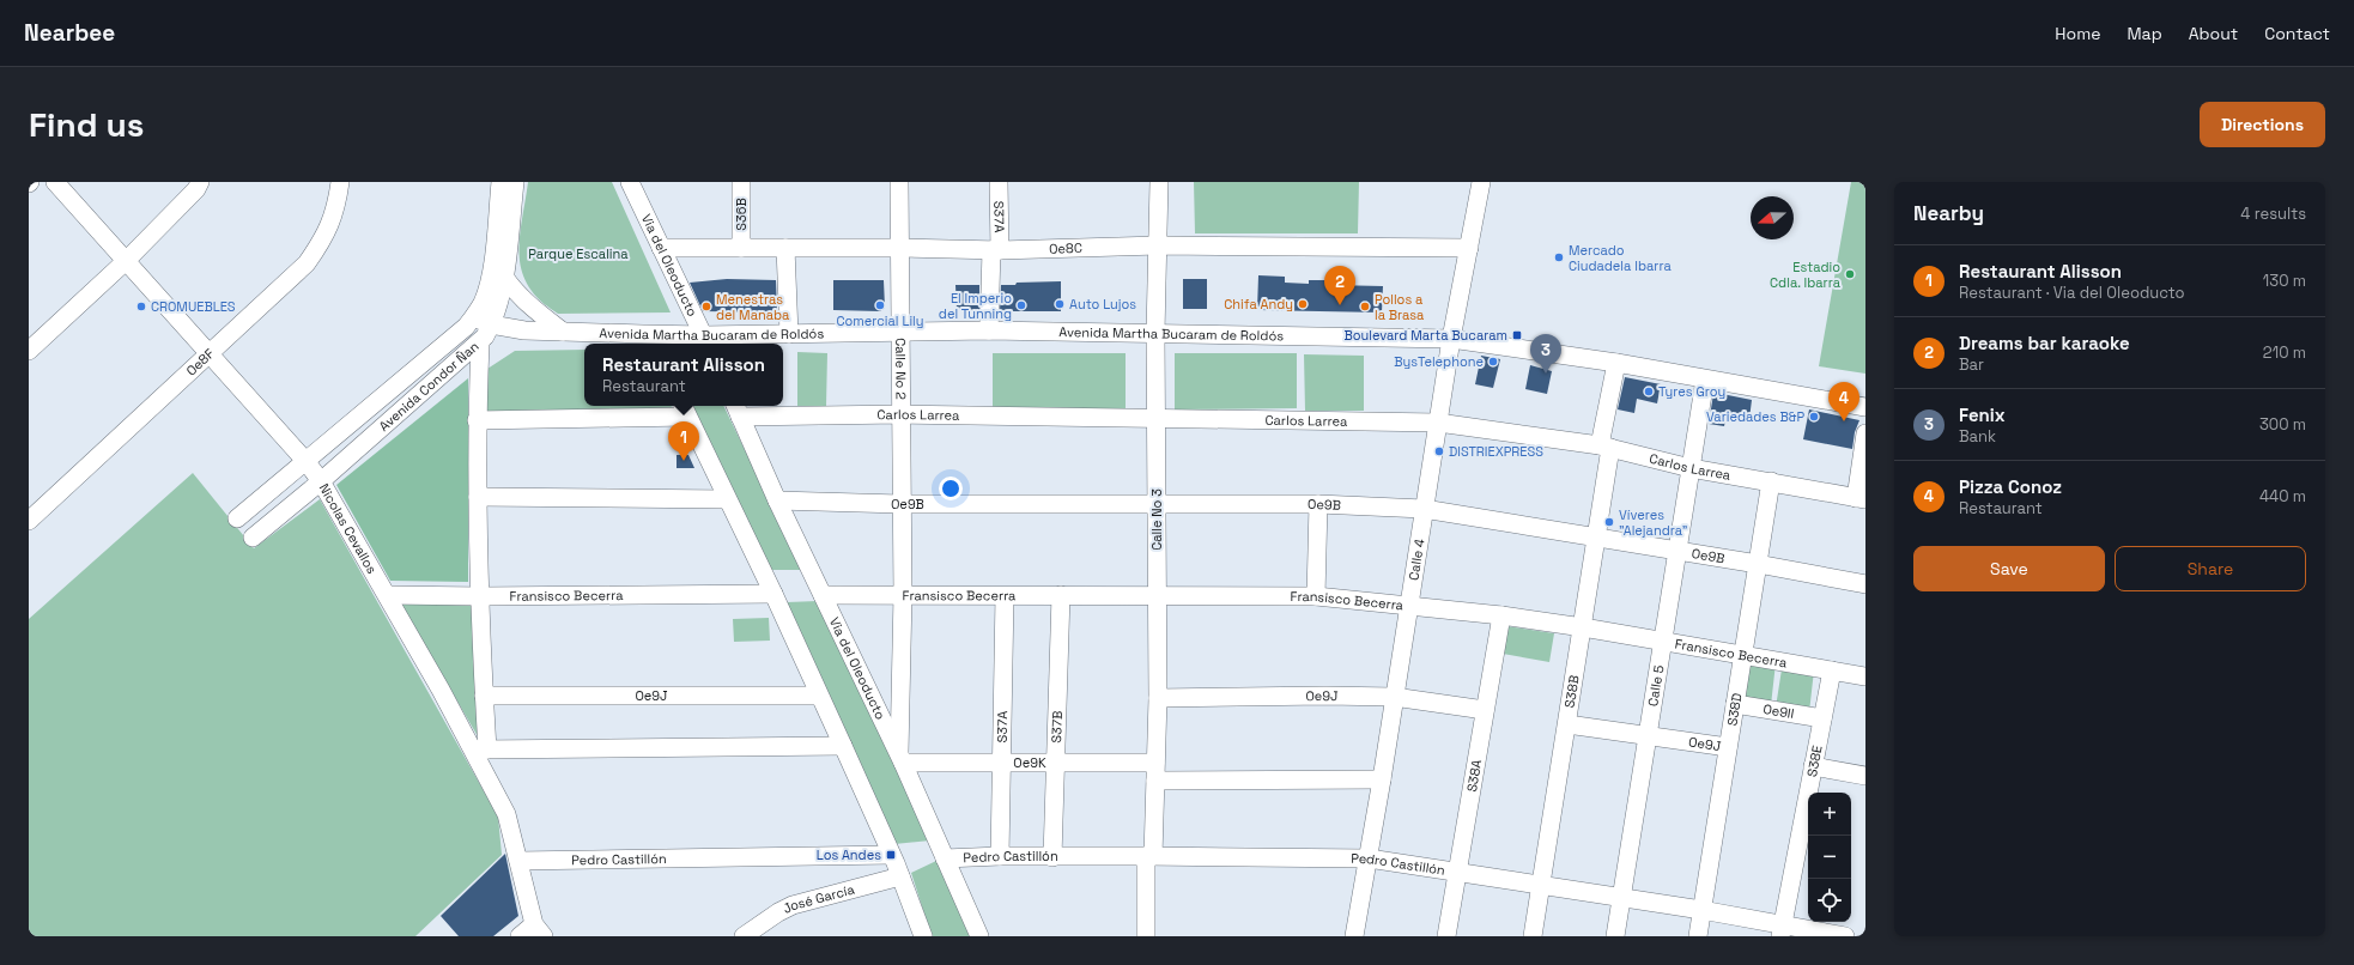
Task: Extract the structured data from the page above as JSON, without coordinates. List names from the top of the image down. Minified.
{"streets":{"street":["S36B","S37A","Oe8C","Via del Oleoducto","Avenida Martha Bucaram de Roldós","Oe8F","Calle No 2","Avenida Condor Ñan","Carlos Larrea","Oe9B","Calle No 3","Nicolas Cevallos","Calle 4","Fransisco Becerra","Calle 5","S38B","Oe9J","S38D","Oe9II","S37B","S38E","Oe9K","S38A","Pedro Castillón","José García"]},"crossings":[["S36B","Oe8C"],["S37A","Oe8C"],["S37A","Avenida Martha Bucaram de Roldós"],["S37A","Fransisco Becerra"],["S37A","Oe9K"],["S37A","Pedro Castillón"],["Oe8C","Via del Oleoducto"],["Oe8C","Calle No 2"],["Oe8C","Calle No 3"],["Oe8C","Calle 4"],["Via del Oleoducto","Avenida Martha Bucaram de Roldós"],["Via del Oleoducto","Calle No 2"],["Via del Oleoducto","Carlos Larrea"],["Via del Oleoducto","Oe9B"],["Via del Oleoducto","Fransisco Becerra"],["Via del Oleoducto","Oe9K"],["Via del Oleoducto","Pedro Castillón"],["Avenida Martha Bucaram de Roldós","Calle No 2"],["Avenida Martha Bucaram de Roldós","Avenida Condor Ñan"],["Avenida Martha Bucaram de Roldós","Calle No 3"],["Avenida Martha Bucaram de Roldós","Calle 4"],["Avenida Martha Bucaram de Roldós","Calle 5"],["Avenida Martha Bucaram de Roldós","S38B"],["Oe8F","Nicolas Cevallos"],["Calle No 2","Carlos Larrea"],["Calle No 2","Oe9B"],["Calle No 2","Fransisco Becerra"],["Calle No 2","Oe9K"],["Avenida Condor Ñan","Nicolas Cevallos"],["Carlos Larrea","Calle No 3"],["Carlos Larrea","Calle 4"],["Carlos Larrea","Calle 5"],["Carlos Larrea","S38B"],["Carlos Larrea","S38D"],["Oe9B","Calle No 3"],["Oe9B","Calle 4"],["Oe9B","Calle 5"],["Oe9B","S38B"],["Oe9B","S38D"],["Calle No 3","Fransisco Becerra"],["Calle No 3","Oe9J"],["Calle No 3","Oe9K"],["Calle No 3","Pedro Castillón"],["Nicolas Cevallos","Fransisco Becerra"],["Nicolas Cevallos","Pedro Castillón"],["Calle 4","Fransisco Becerra"],["Calle 4","Oe9J"],["Calle 4","Oe9K"],["Calle 4","Pedro Castillón"],["Fransisco Becerra","Calle 5"],["Fransisco Becerra","S38B"],["Fransisco Becerra","S38D"],["Fransisco Becerra","S37B"],["Fransisco Becerra","S38E"],["Fransisco Becerra","S38A"],["Calle 5","Oe9J"],["Calle 5","Pedro Castillón"],["S38B","Oe9J"],["S38B","Pedro Castillón"],["Oe9J","S38D"],["Oe9J","S38A"],["S38D","Oe9II"],["S38D","Pedro Castillón"],["Oe9II","S38E"],["S37B","Oe9K"],["S37B","Pedro Castillón"],["S38E","Pedro Castillón"],["S38A","Pedro Castillón"]],"parks":["Parque Escalina"],"places":{"other":["Mercado Ciudadela Ibarra","Estadio Cdla. Ibarra","Auto Lujos","Chifa Andy","Comercial Lily","El Imperio del Tunning","CROMUEBLES","Menestras del Manaba","Pollos a la Brasa","BysTelephone","Tyres Groy","Variedades B&P","DISTRIEXPRESS","Víveres \"Alejandra\""],"transit":["Boulevard Marta Bucaram","Los Andes"]},"north":"left","page":{"header":"Nearbee","nav":["Home","Map","About","Contact"],"buttons":["Directions",["Save","Share"]],"title":"Find us","heading":["Nearby","4 results"],"list":[{"mark":"1","name":"Restaurant Alisson","note":"Restaurant · Via del Oleoducto","value":"130 m"},{"mark":"2","name":"Dreams bar karaoke","note":"Bar","value":"210 m"},{"mark":"3","name":"Fenix","note":"Bank","value":"300 m"},{"mark":"4","name":"Pizza Conoz","note":"Restaurant","value":"440 m"}],"pins":["2","3","4","1"],"popup":["Restaurant Alisson","Restaurant"],"map_buttons":["+","−"]}}
